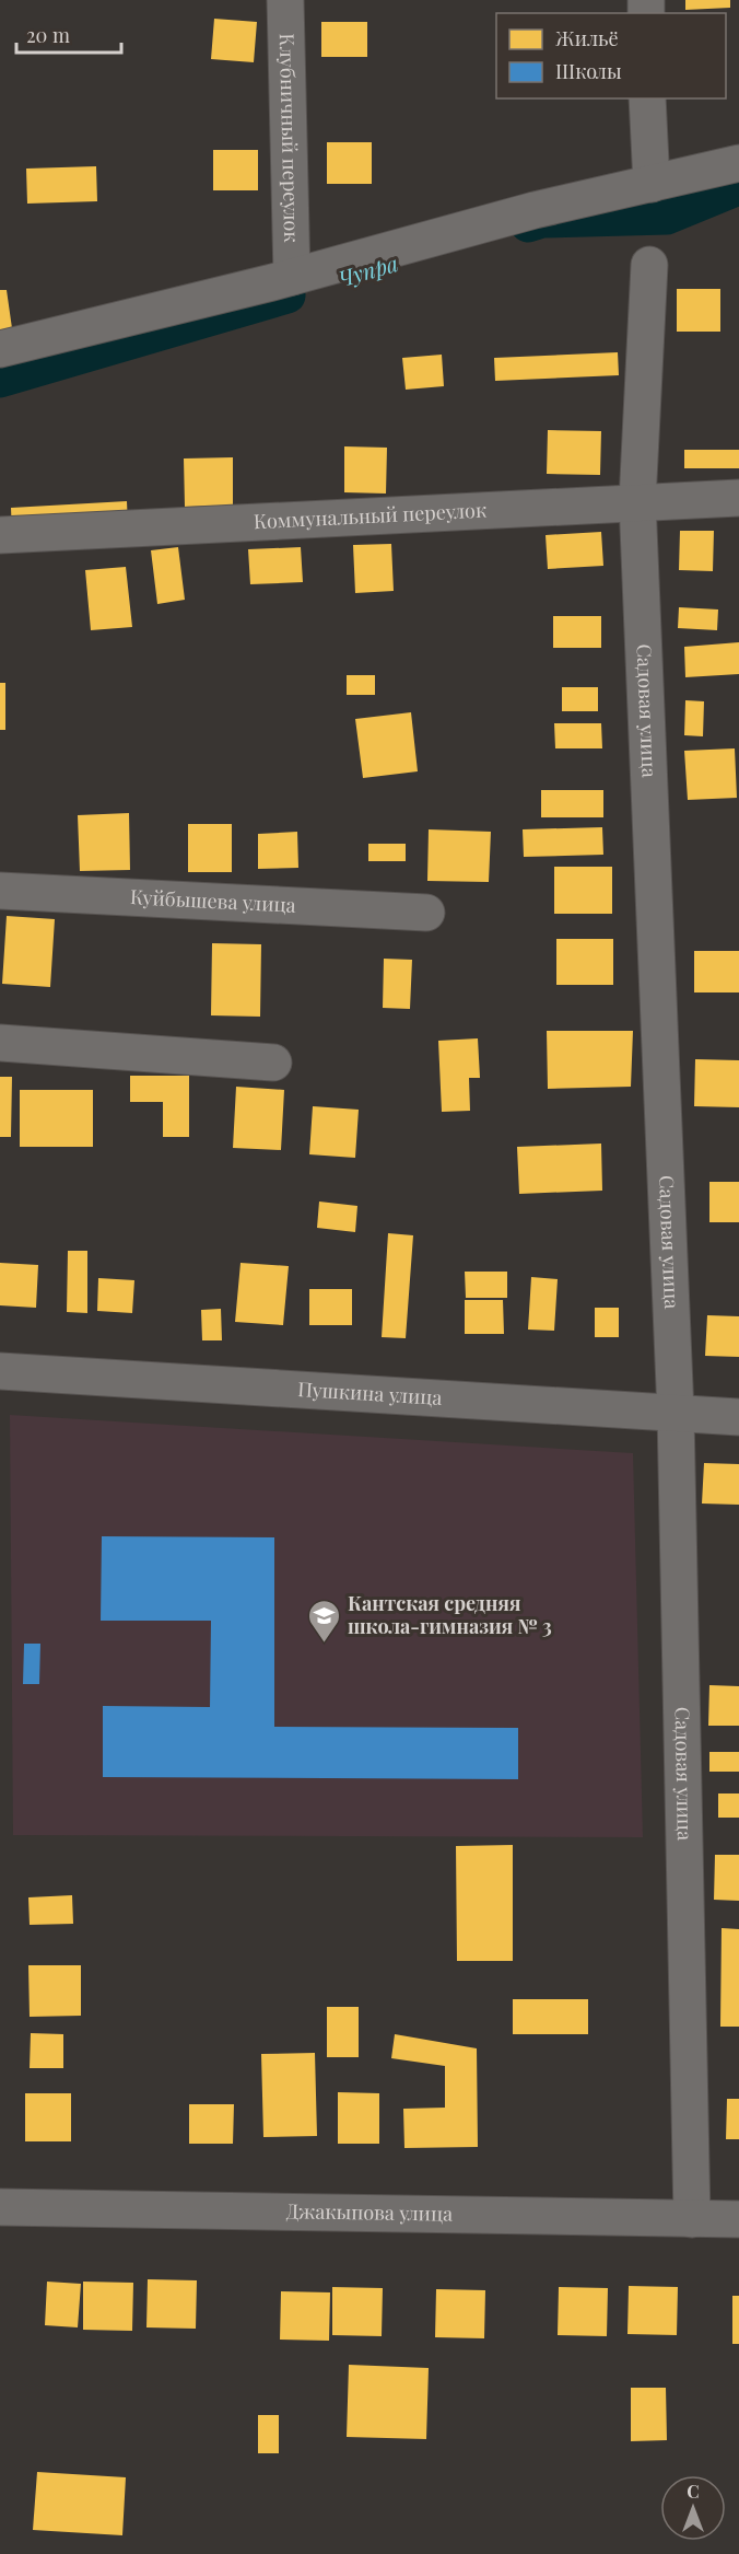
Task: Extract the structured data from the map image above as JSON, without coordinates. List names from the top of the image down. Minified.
{"streets":{"street":["Клубничный переулок","Коммунальный переулок","Садовая улица","Куйбышева улица","Пушкина улица","Джакыпова улица"]},"crossings":[["Коммунальный переулок","Садовая улица"],["Садовая улица","Пушкина улица"],["Садовая улица","Джакыпова улица"]],"water":["Чупра"],"places":{"school or university":["Кантская средняя школа-гимназия № 3"]},"legend":["Жильё","Школы"],"scale_bar":"20 m","north":"top"}
